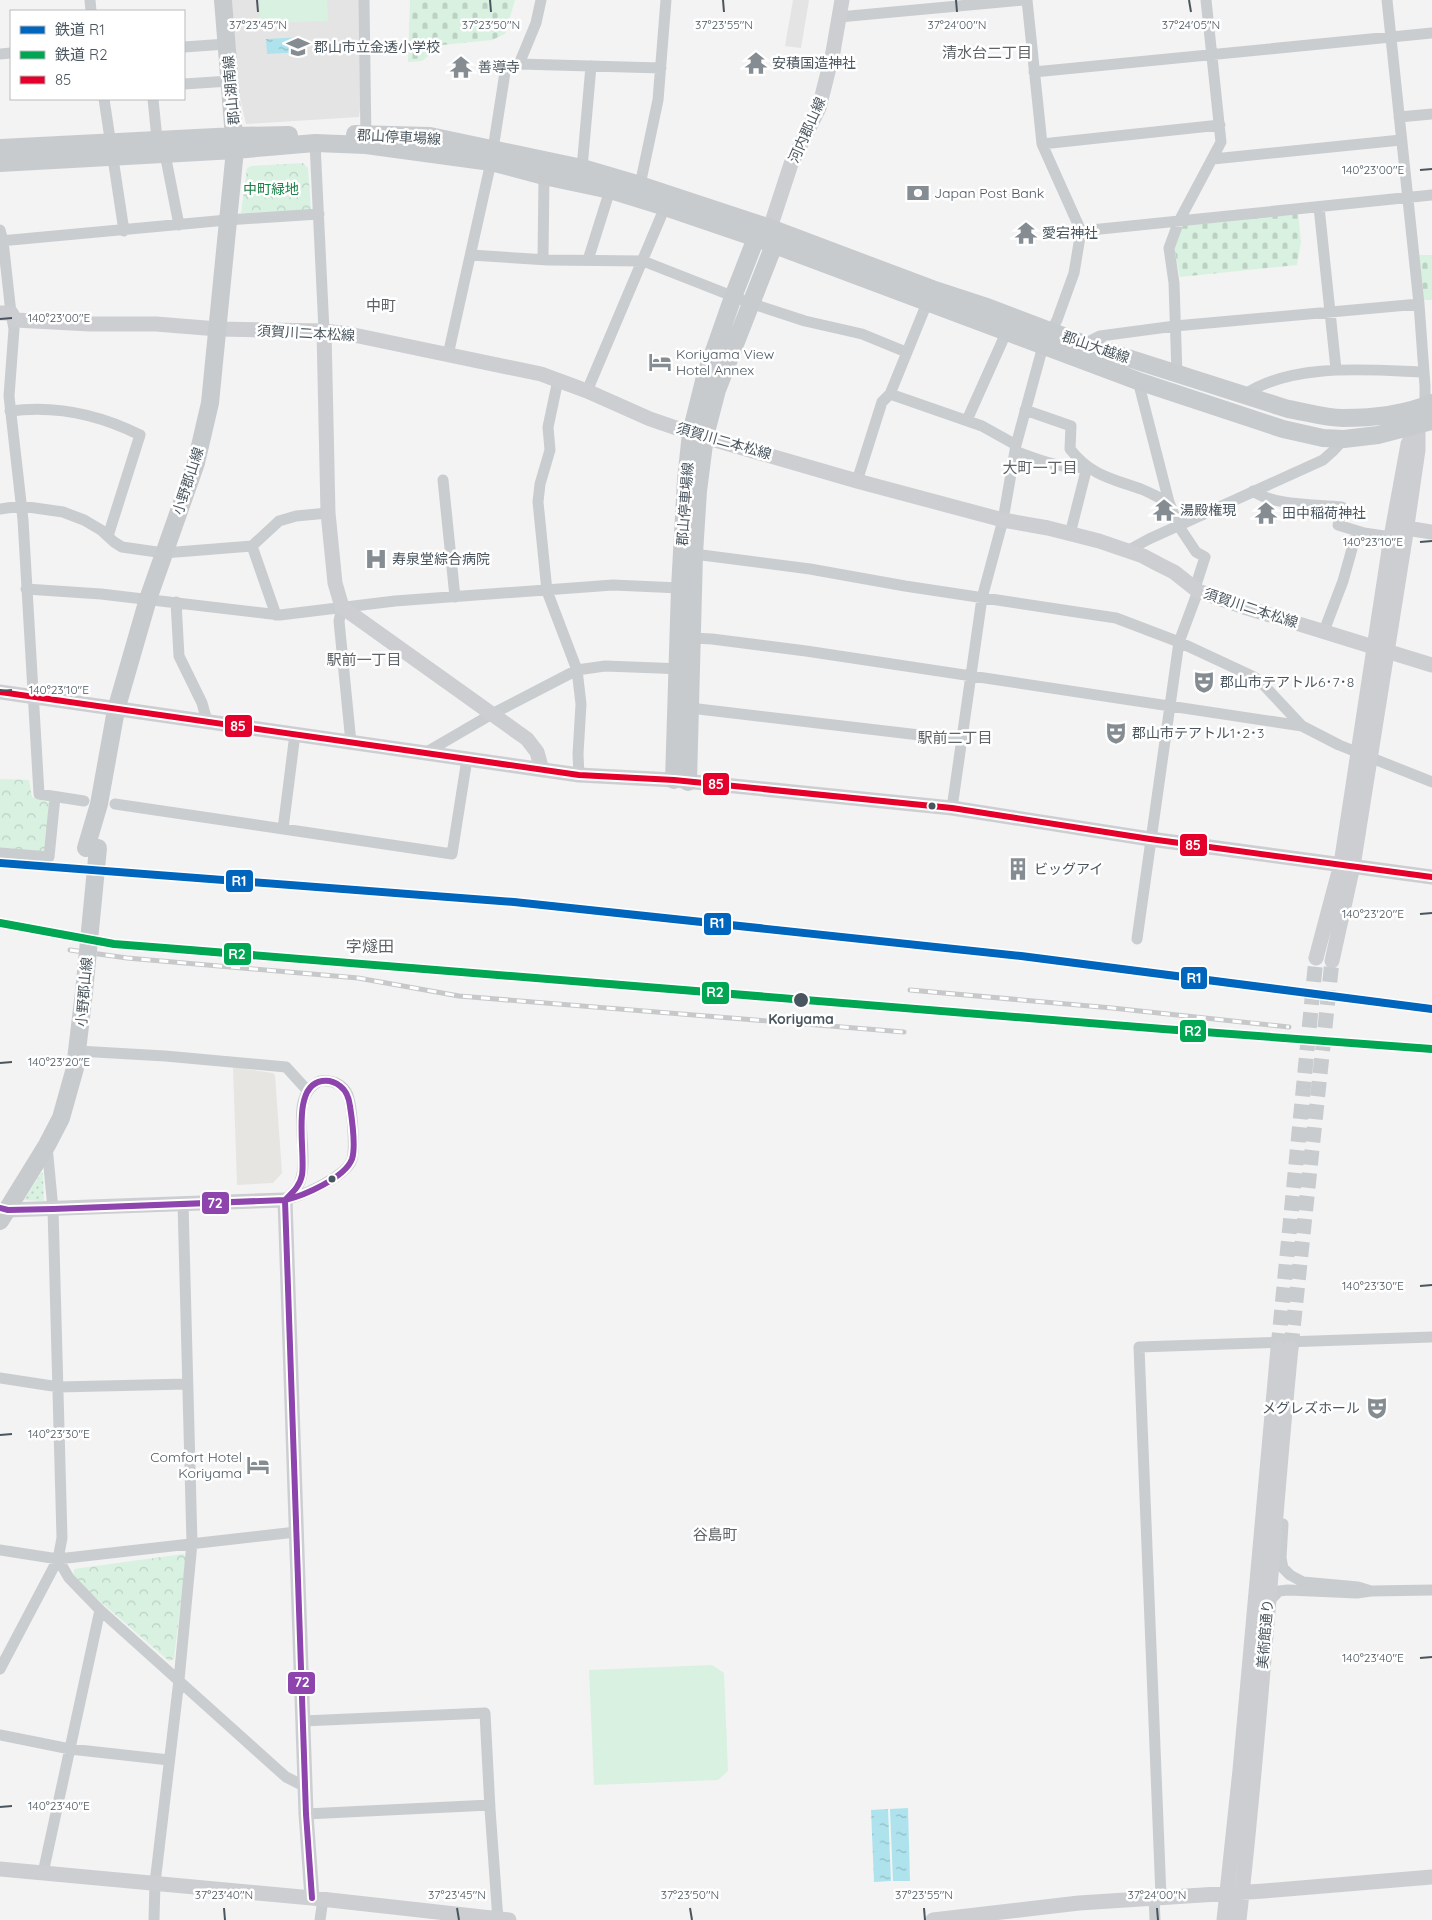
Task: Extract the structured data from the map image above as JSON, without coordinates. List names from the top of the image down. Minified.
{"streets":{"main road":["郡山湖南線","郡山停車場線","郡山大越線","小野郡山線"],"street":["河内郡山線","須賀川二本松線","美術館通り"]},"crossings":[["郡山湖南線","郡山停車場線"],["郡山湖南線","小野郡山線"],["河内郡山線","郡山停車場線"],["河内郡山線","郡山大越線"],["郡山停車場線","須賀川二本松線"],["郡山停車場線","郡山大越線"],["郡山停車場線","小野郡山線"],["須賀川二本松線","小野郡山線"]],"districts":["清水台二丁目","中町","大町一丁目","駅前一丁目","駅前二丁目","字燧田","谷島町"],"parks":["中町緑地"],"places":{"school or university":["郡山市立金透小学校"],"temple":["安積国造神社","善導寺","愛宕神社","湯殿権現","田中稲荷神社"],"bank":["Japan Post Bank"],"hotel":["Koriyama View Hotel Annex","Comfort Hotel Koriyama"],"hospital":["寿泉堂綜合病院"],"theatre":["郡山市テアトル6･7･8","郡山市テアトル1･2･3","メグレズホール"],"building":["ビッグアイ"],"other":["Koriyama"]},"lines":["transit line 85","rail line R1","rail line R2","transit line 72"],"legend":["鉄道 R1","鉄道 R2","85"],"coordinates":["37°23'45\"N","37°23'50\"N","37°23'55\"N","37°24'00\"N","37°24'05\"N","140°23'00\"E","140°23'10\"E","140°23'20\"E","140°23'30\"E","140°23'40\"E","37°23'40\"N"]}
